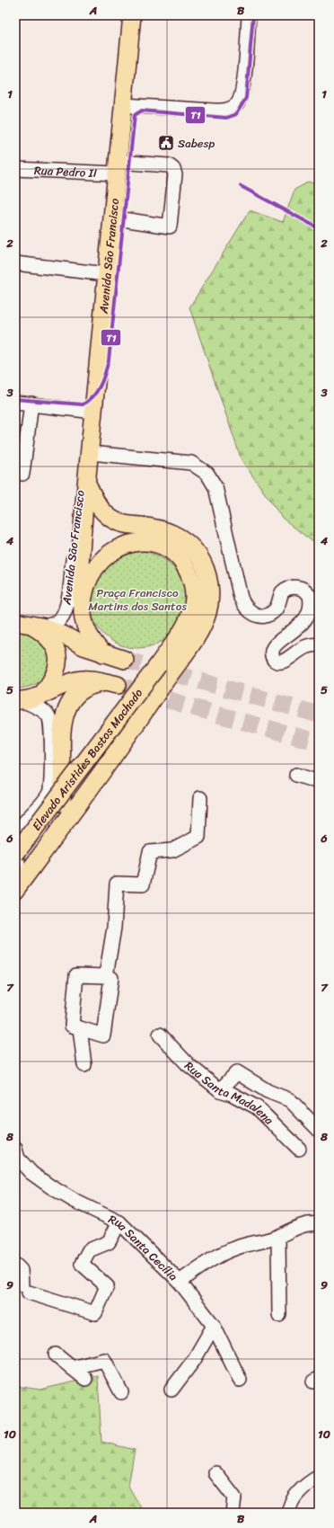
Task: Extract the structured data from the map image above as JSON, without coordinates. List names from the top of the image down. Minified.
{"streets":{"main road":["Avenida São Francisco","Elevado Aristides Bastos Machado"],"street":["Rua Pedro II","Rua Santa Madalena","Rua Santa Cecília"]},"crossings":[["Rua Pedro II","Avenida São Francisco"]],"parks":["Praça Francisco Martins dos Santos"],"places":{"public building":["Sabesp"]},"lines":["transit line T1"],"grid":{"columns":["A","B"],"rows":["1","2","3","4","5","6","7","8","9","10"]}}
